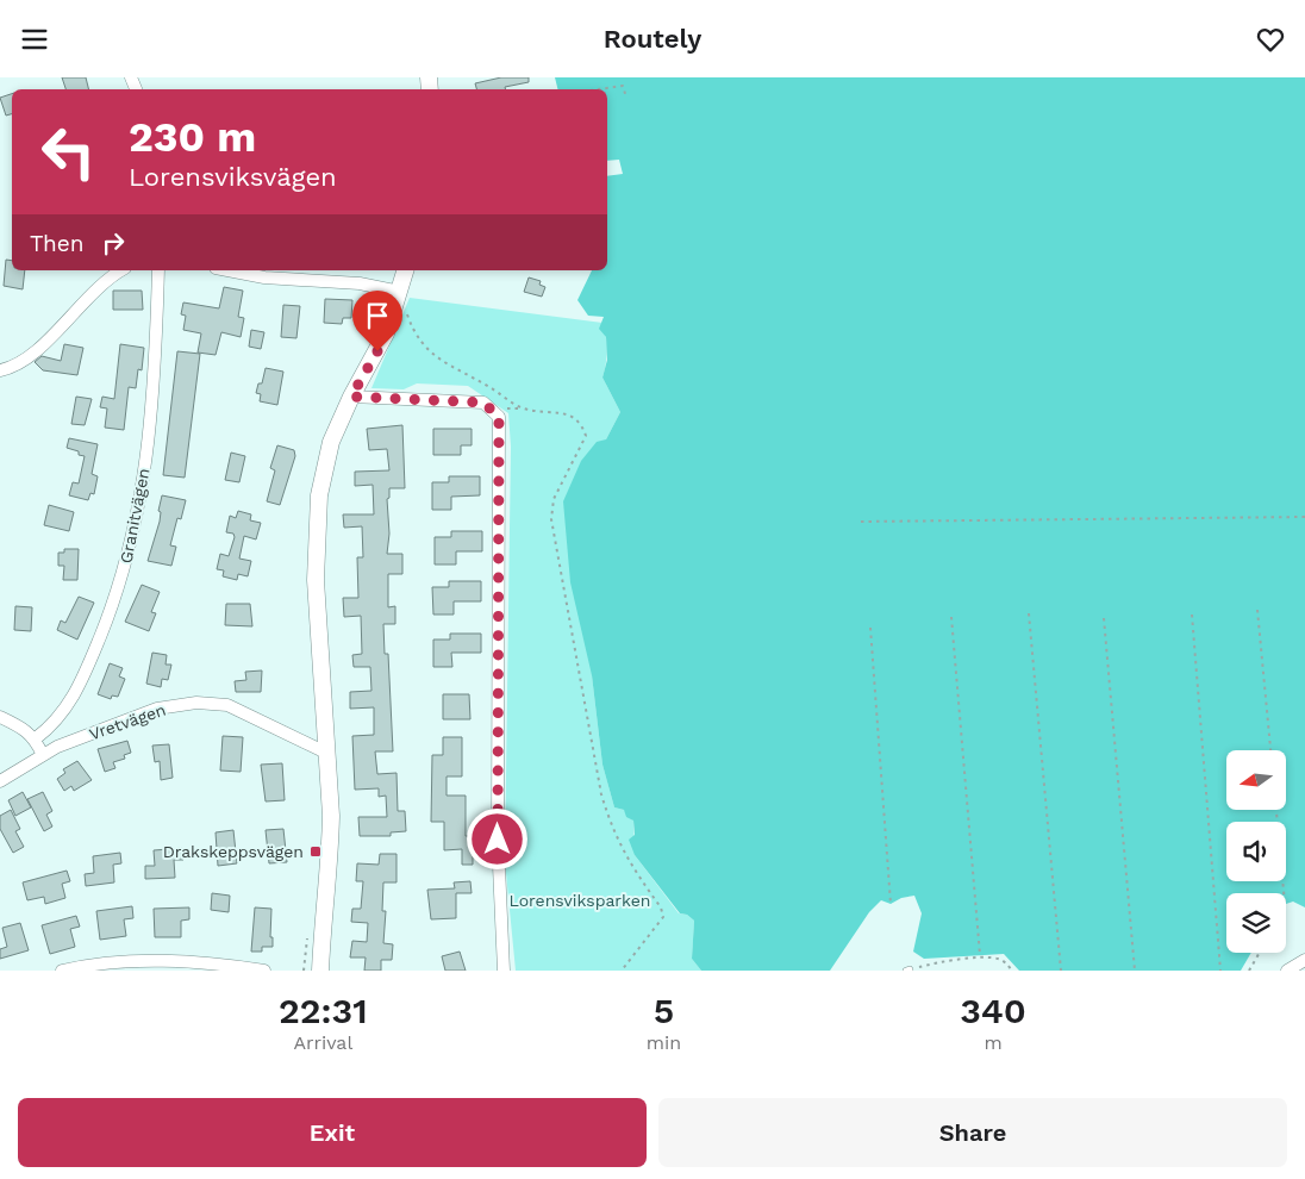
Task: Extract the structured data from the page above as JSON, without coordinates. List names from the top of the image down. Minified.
{"streets":{"street":["Granitvägen","Vretvägen"]},"parks":["Lorensviksparken"],"places":{"transit":["Drakskeppsvägen"]},"north":"left","page":{"header":"Routely","turn":["230 m","Lorensviksvägen"],"then":"Then","eta":["22:31","Arrival","5","min","340","m"],"buttons":["Exit","Share"]}}
